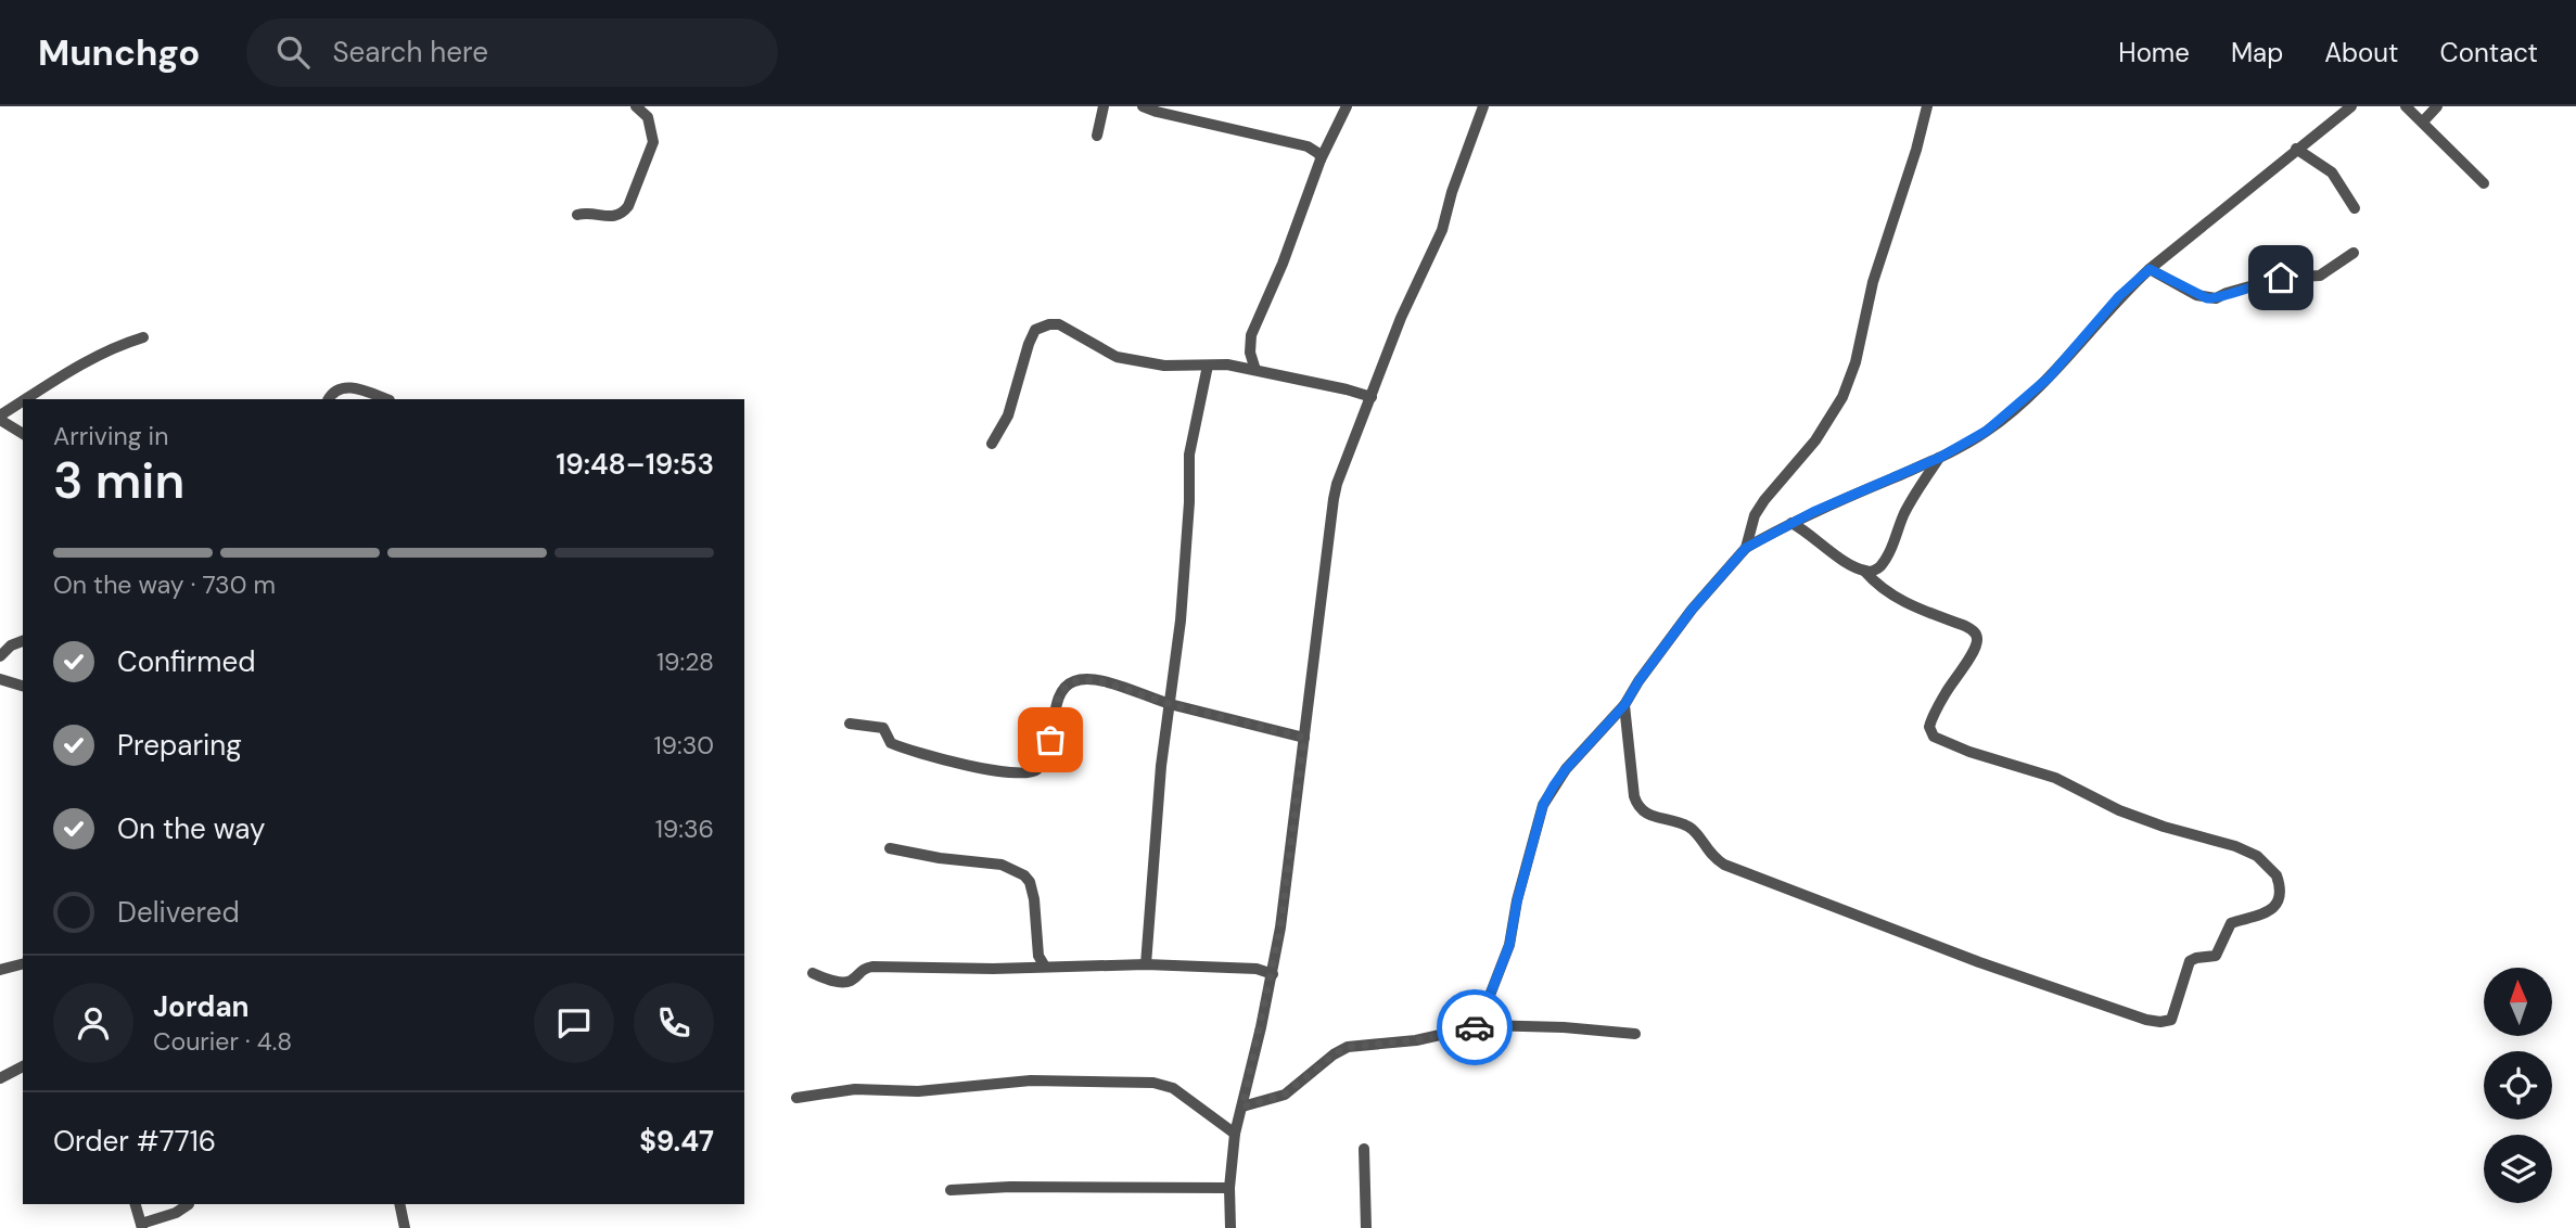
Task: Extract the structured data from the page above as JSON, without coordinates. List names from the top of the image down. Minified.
{"north":"top","page":{"header":"Munchgo","search":"Search here","nav":["Home","Map","About","Contact"],"heading":["3 min","Arriving in","19:48–19:53"],"panel":["Jordan","Courier · 4.8","Order #7716","$9.47"],"bar":"On the way · 730 m","list":[["Confirmed","19:28"],["Preparing","19:30"],["On the way","19:36"],"Delivered"]}}
